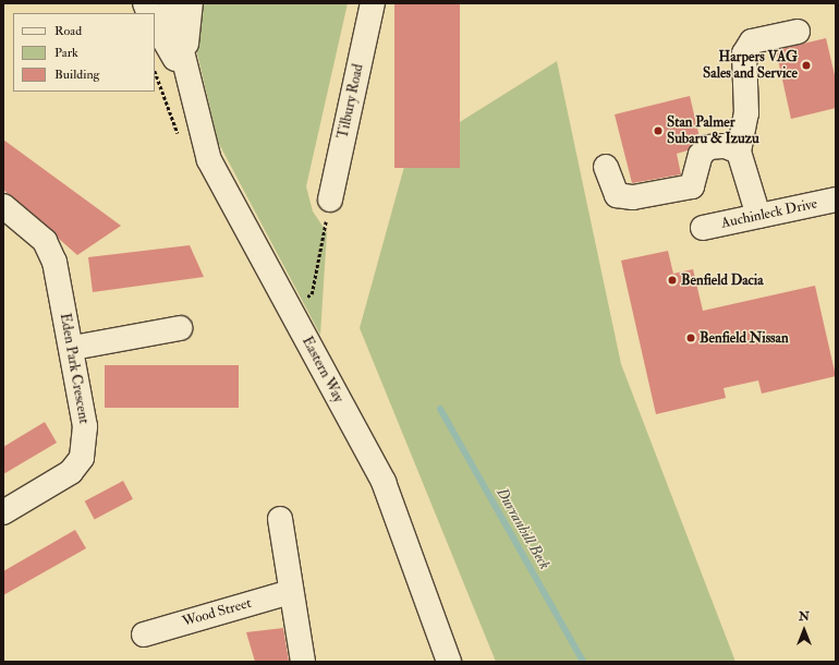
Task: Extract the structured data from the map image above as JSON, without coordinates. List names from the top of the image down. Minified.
{"streets":{"street":["Tilbury Road","Auchinleck Drive","Eden Park Crescent","Eastern Way","Wood Street"]},"water":["Durranhill Beck"],"places":["Harpers VAG Sales and Service","Stan Palmer Subaru & Izuzu","Benfield Dacia","Benfield Nissan"],"legend":["Road","Park","Building"],"north":"top"}
